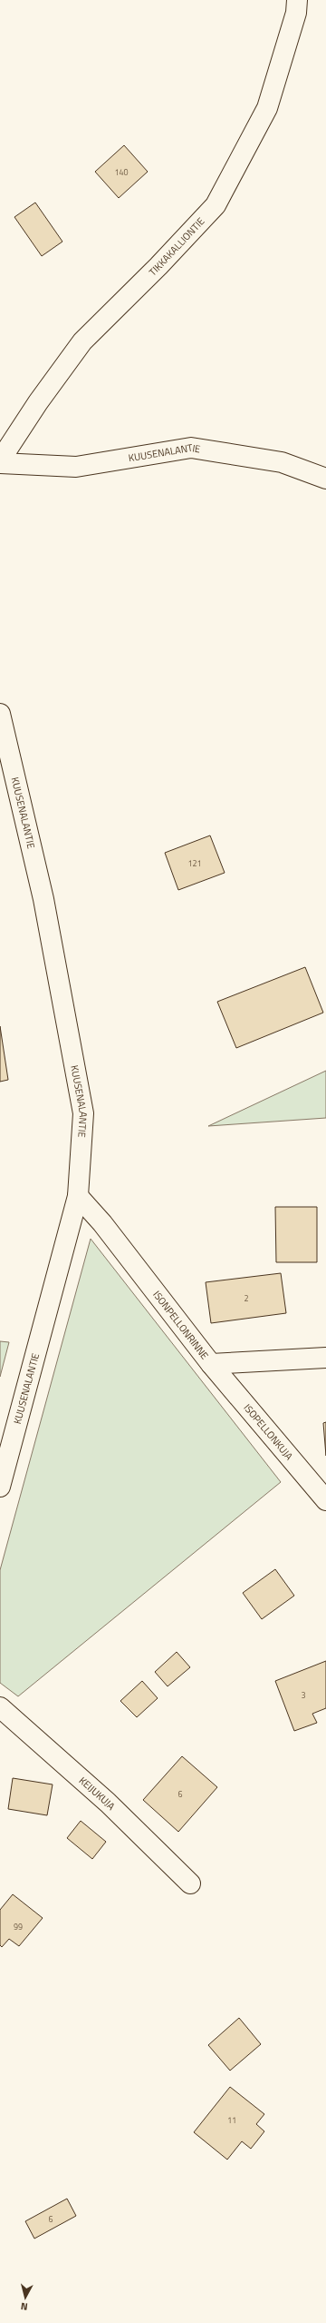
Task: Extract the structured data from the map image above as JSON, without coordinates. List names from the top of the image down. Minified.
{"streets":{"street":["TIKKAKALLIONTIE","KUUSENALANTIE","ISONPELLONRINNE","ISOPELLONKUJA","KEIJUKUJA"]},"crossings":[["TIKKAKALLIONTIE","KUUSENALANTIE"],["KUUSENALANTIE","ISONPELLONRINNE"],["ISONPELLONRINNE","ISOPELLONKUJA"]],"house_numbers":["140","121","2","3","6","99","11","6"],"north":"bottom"}
